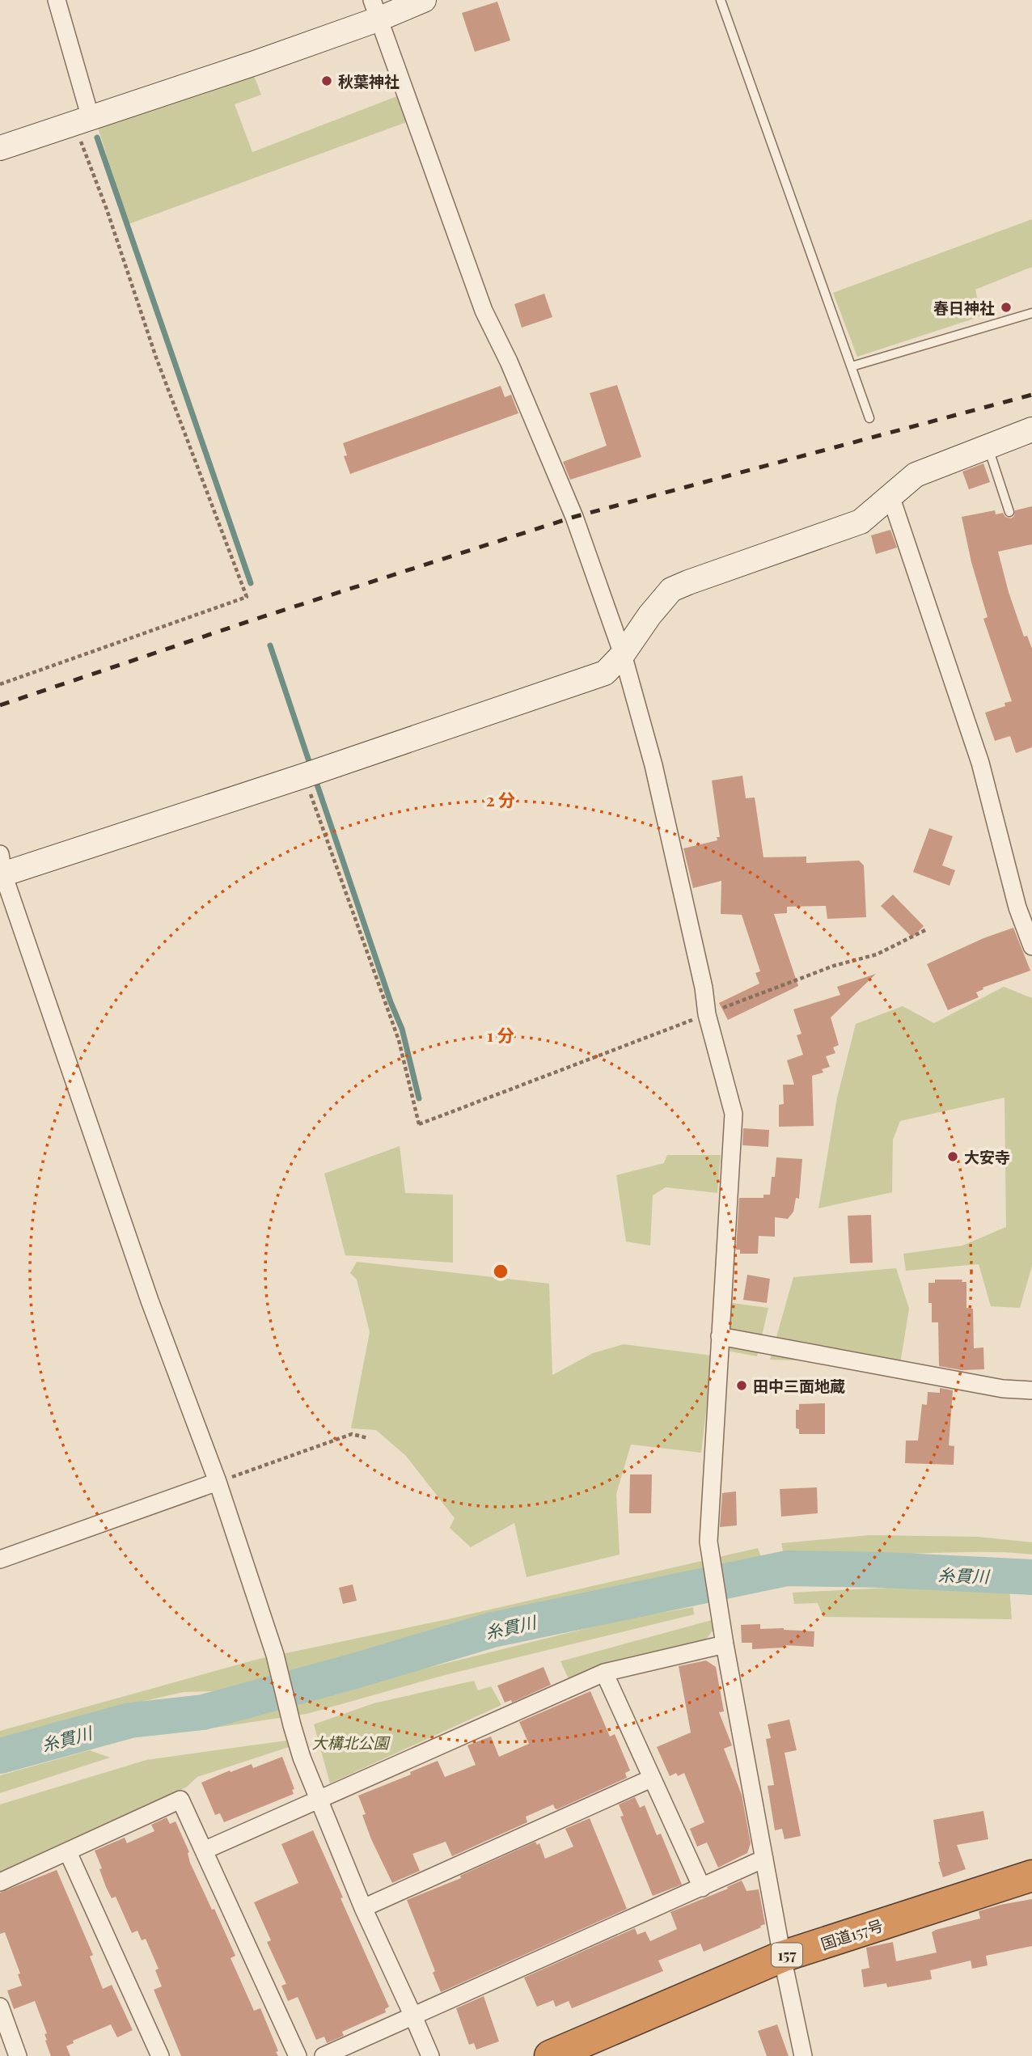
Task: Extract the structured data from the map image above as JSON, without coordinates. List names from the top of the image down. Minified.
{"streets":{"highway":["国道157号","157"]},"water":["糸貫川"],"parks":["大構北公園"],"places":["秋葉神社","春日神社","大安寺","田中三面地蔵"],"rings":["2 分","1 分"]}
